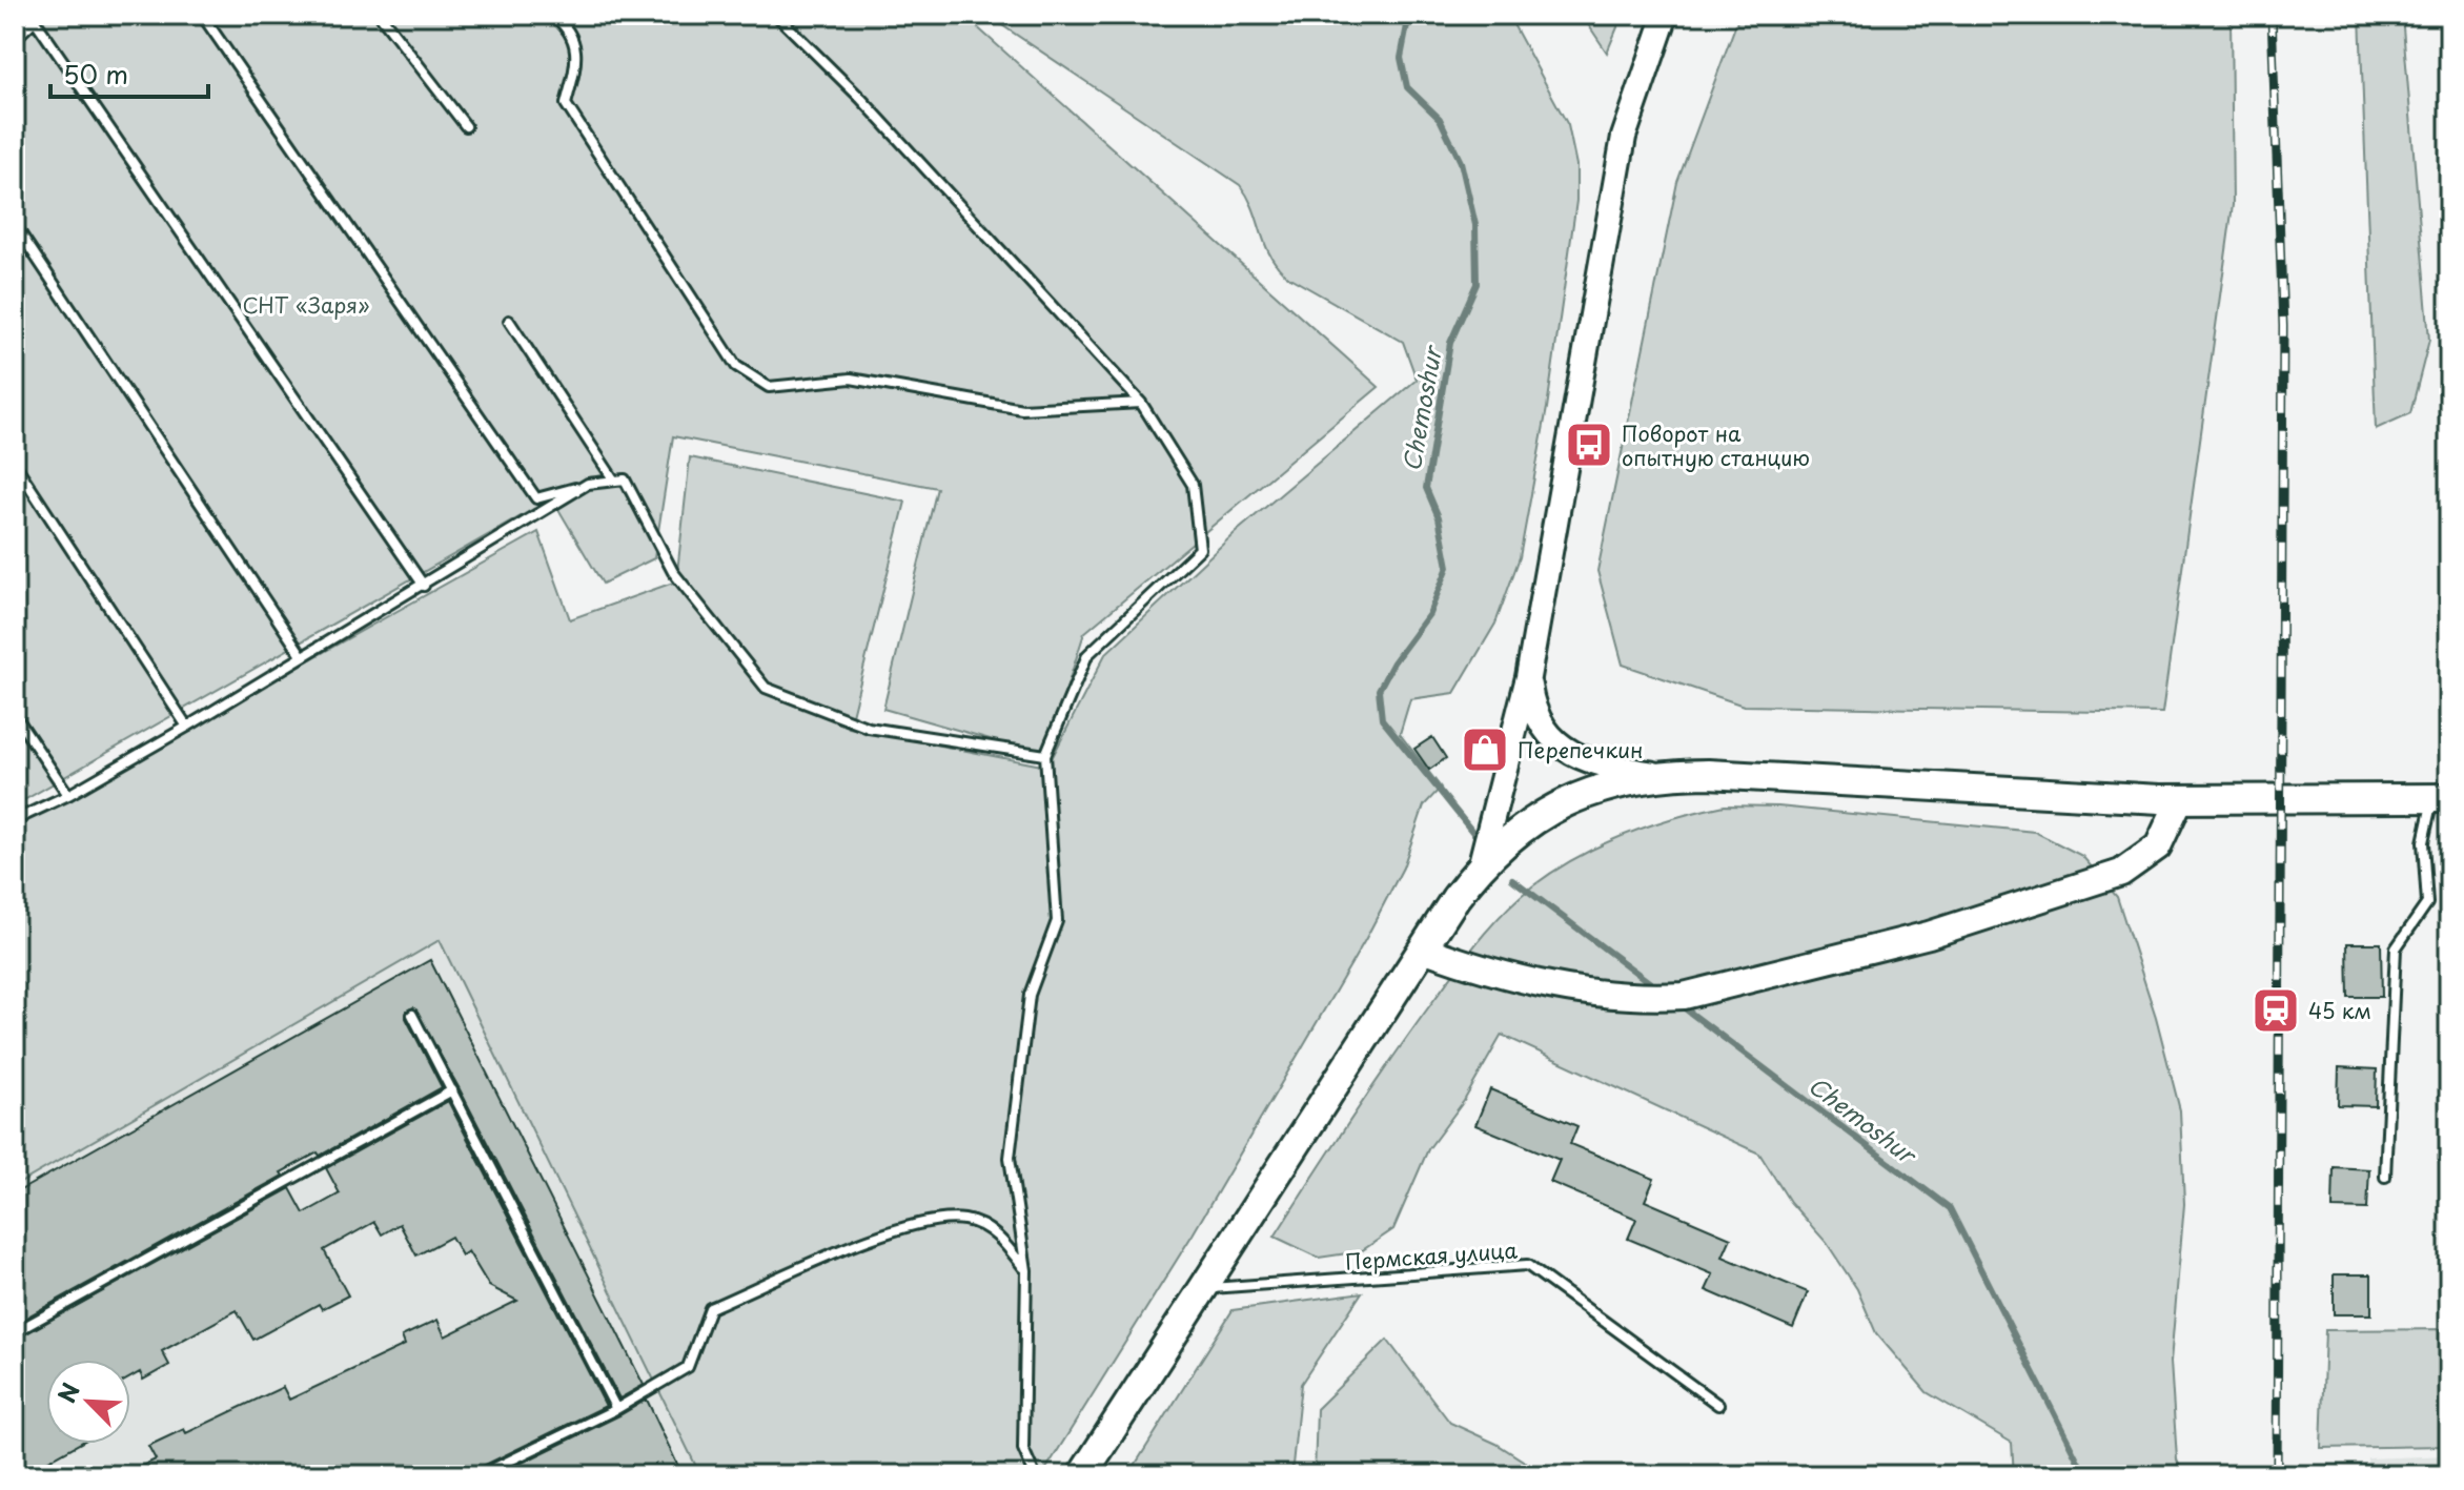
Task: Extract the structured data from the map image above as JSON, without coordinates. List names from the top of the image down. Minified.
{"streets":{"lane":["Пермская улица"]},"water":["Chemoshur"],"parks":["СНТ «Заря»"],"places":{"bus stop":["Поворот на опытную станцию"],"shop":["Перепечкин"],"station":["45 км"]},"scale_bar":"50 m","north":"top left"}
